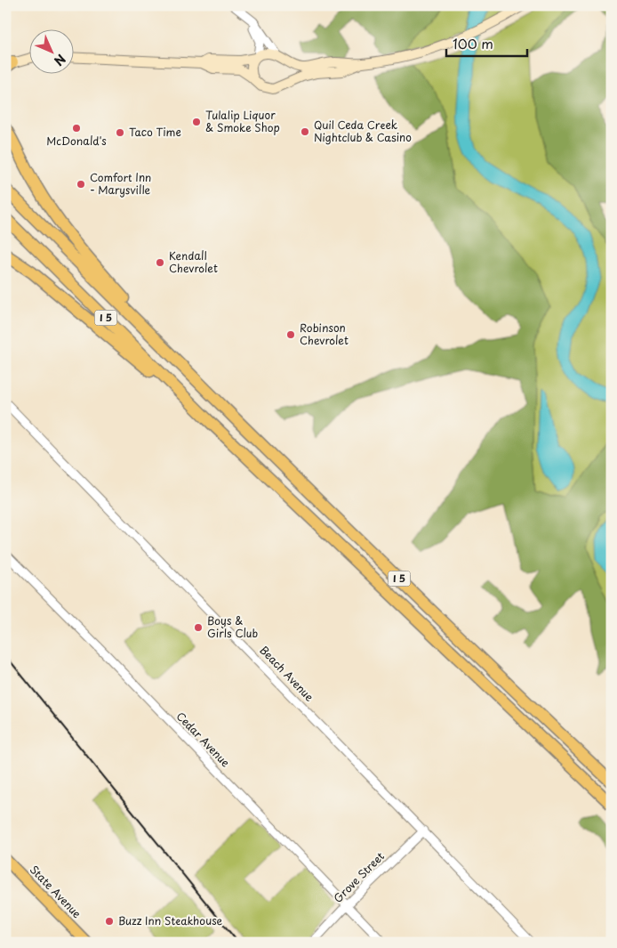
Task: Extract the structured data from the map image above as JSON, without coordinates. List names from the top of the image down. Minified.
{"streets":{"highway":["I 5"],"main road":["State Avenue"],"street":["Beach Avenue","Cedar Avenue","Grove Street"]},"crossings":[["Beach Avenue","Grove Street"],["Cedar Avenue","Grove Street"]],"places":["Tulalip Liquor & Smoke Shop","McDonald's","Quil Ceda Creek Nightclub & Casino","Taco Time","Comfort Inn - Marysville","Kendall Chevrolet","Robinson Chevrolet","Boys & Girls Club","Buzz Inn Steakhouse"],"scale_bar":"100 m","north":"bottom right"}
